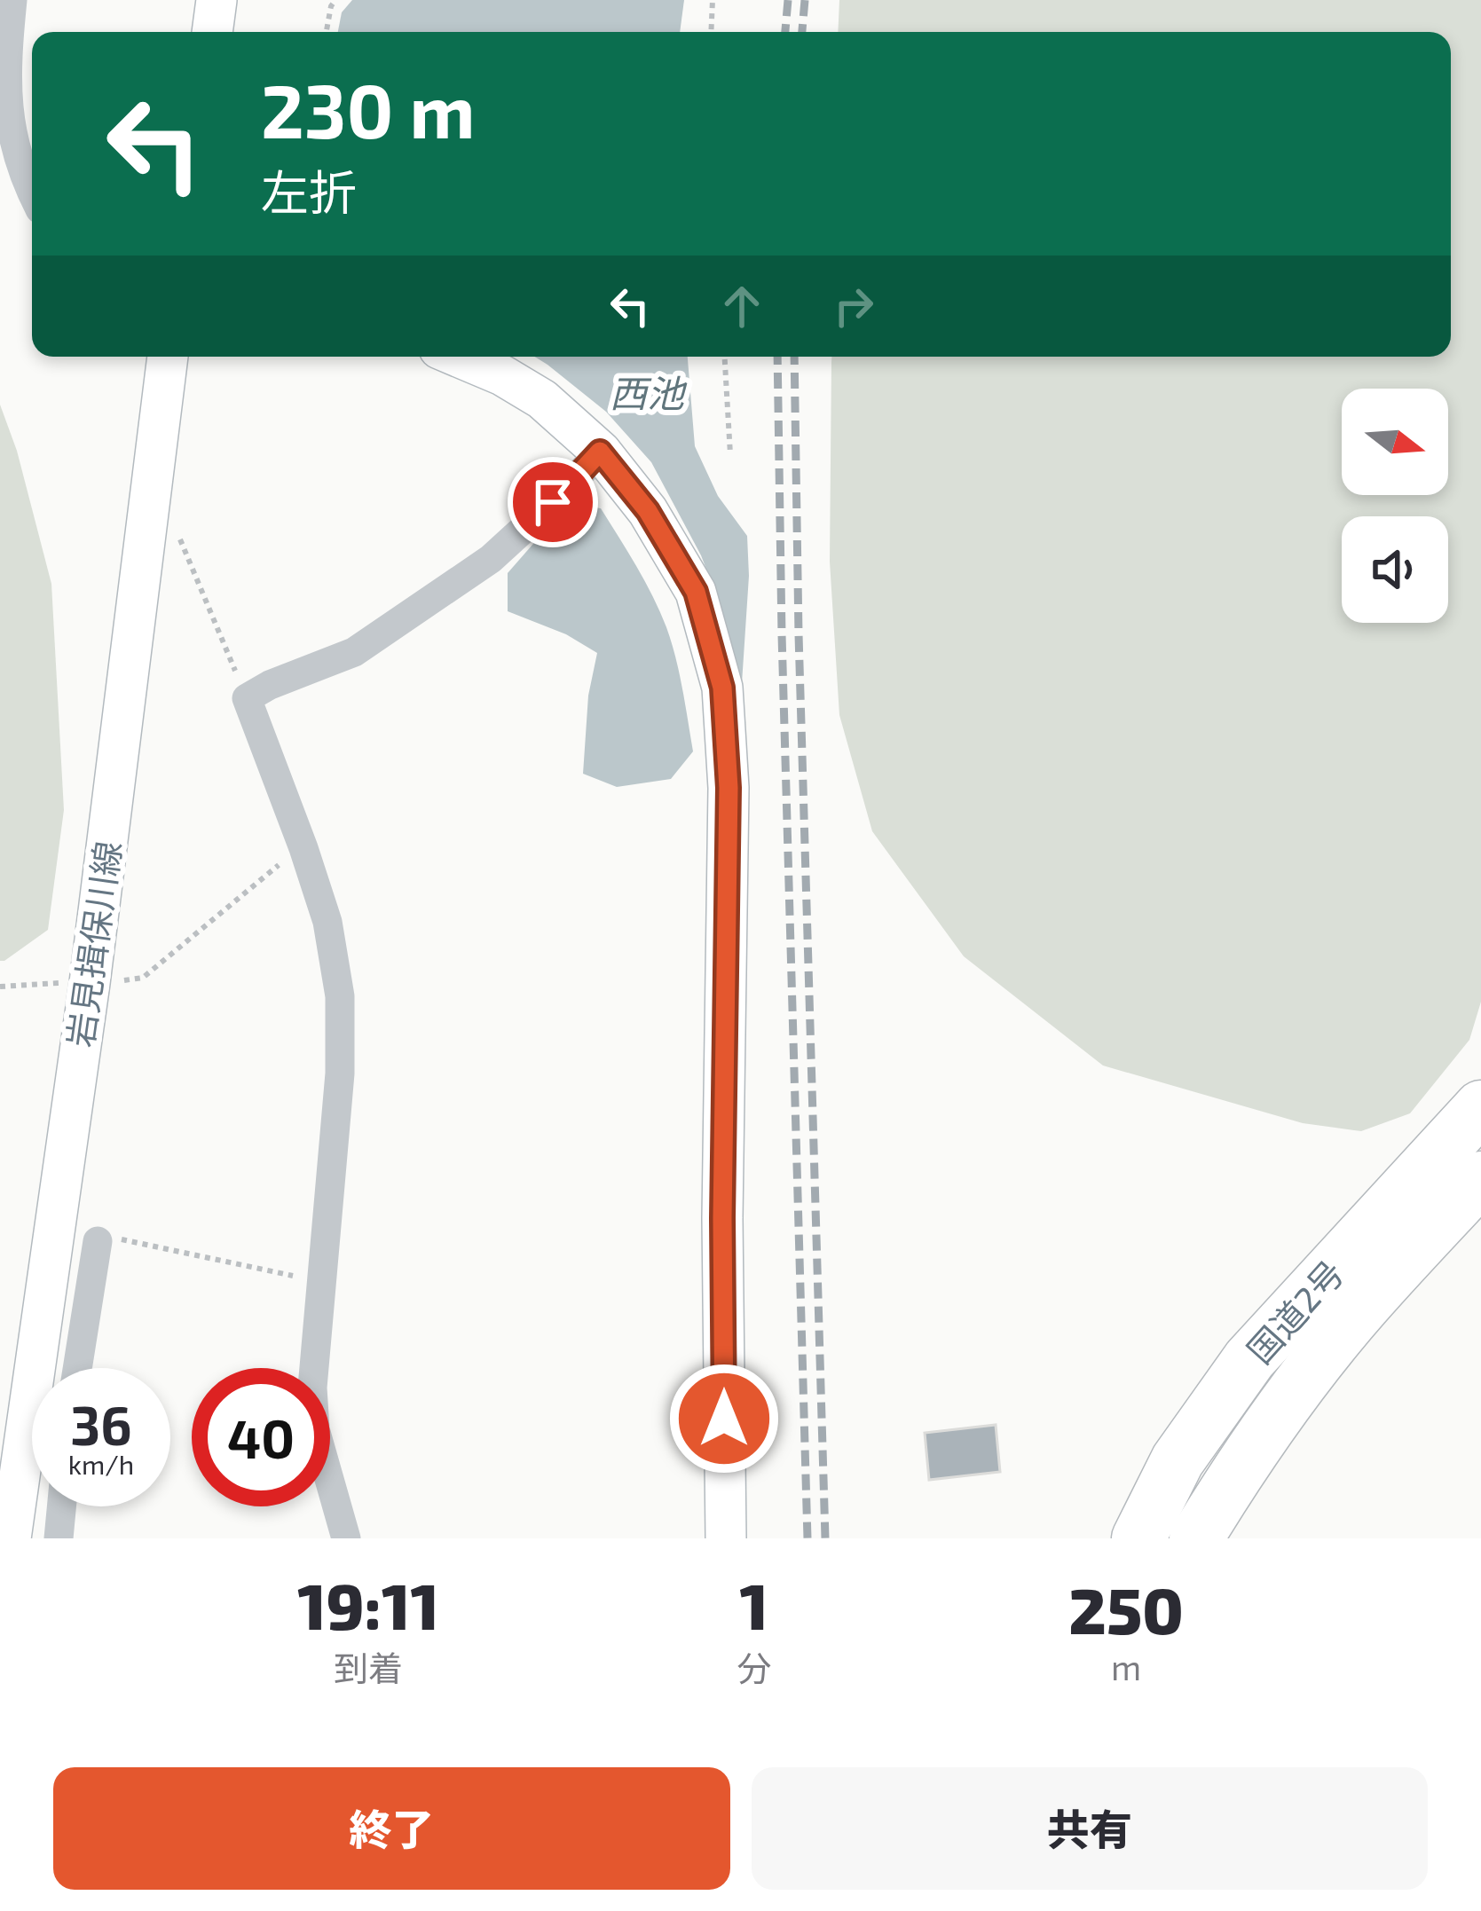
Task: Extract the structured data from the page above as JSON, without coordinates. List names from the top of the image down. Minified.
{"streets":{"highway":["国道2号"],"street":["岩見揖保川線"]},"water":["西池"],"north":"right","page":{"turn":["230 m","左折"],"speed":"36 km/h","limit":"40","eta":["19:11","到着","1","分","250","m"],"buttons":["終了","共有"]}}
